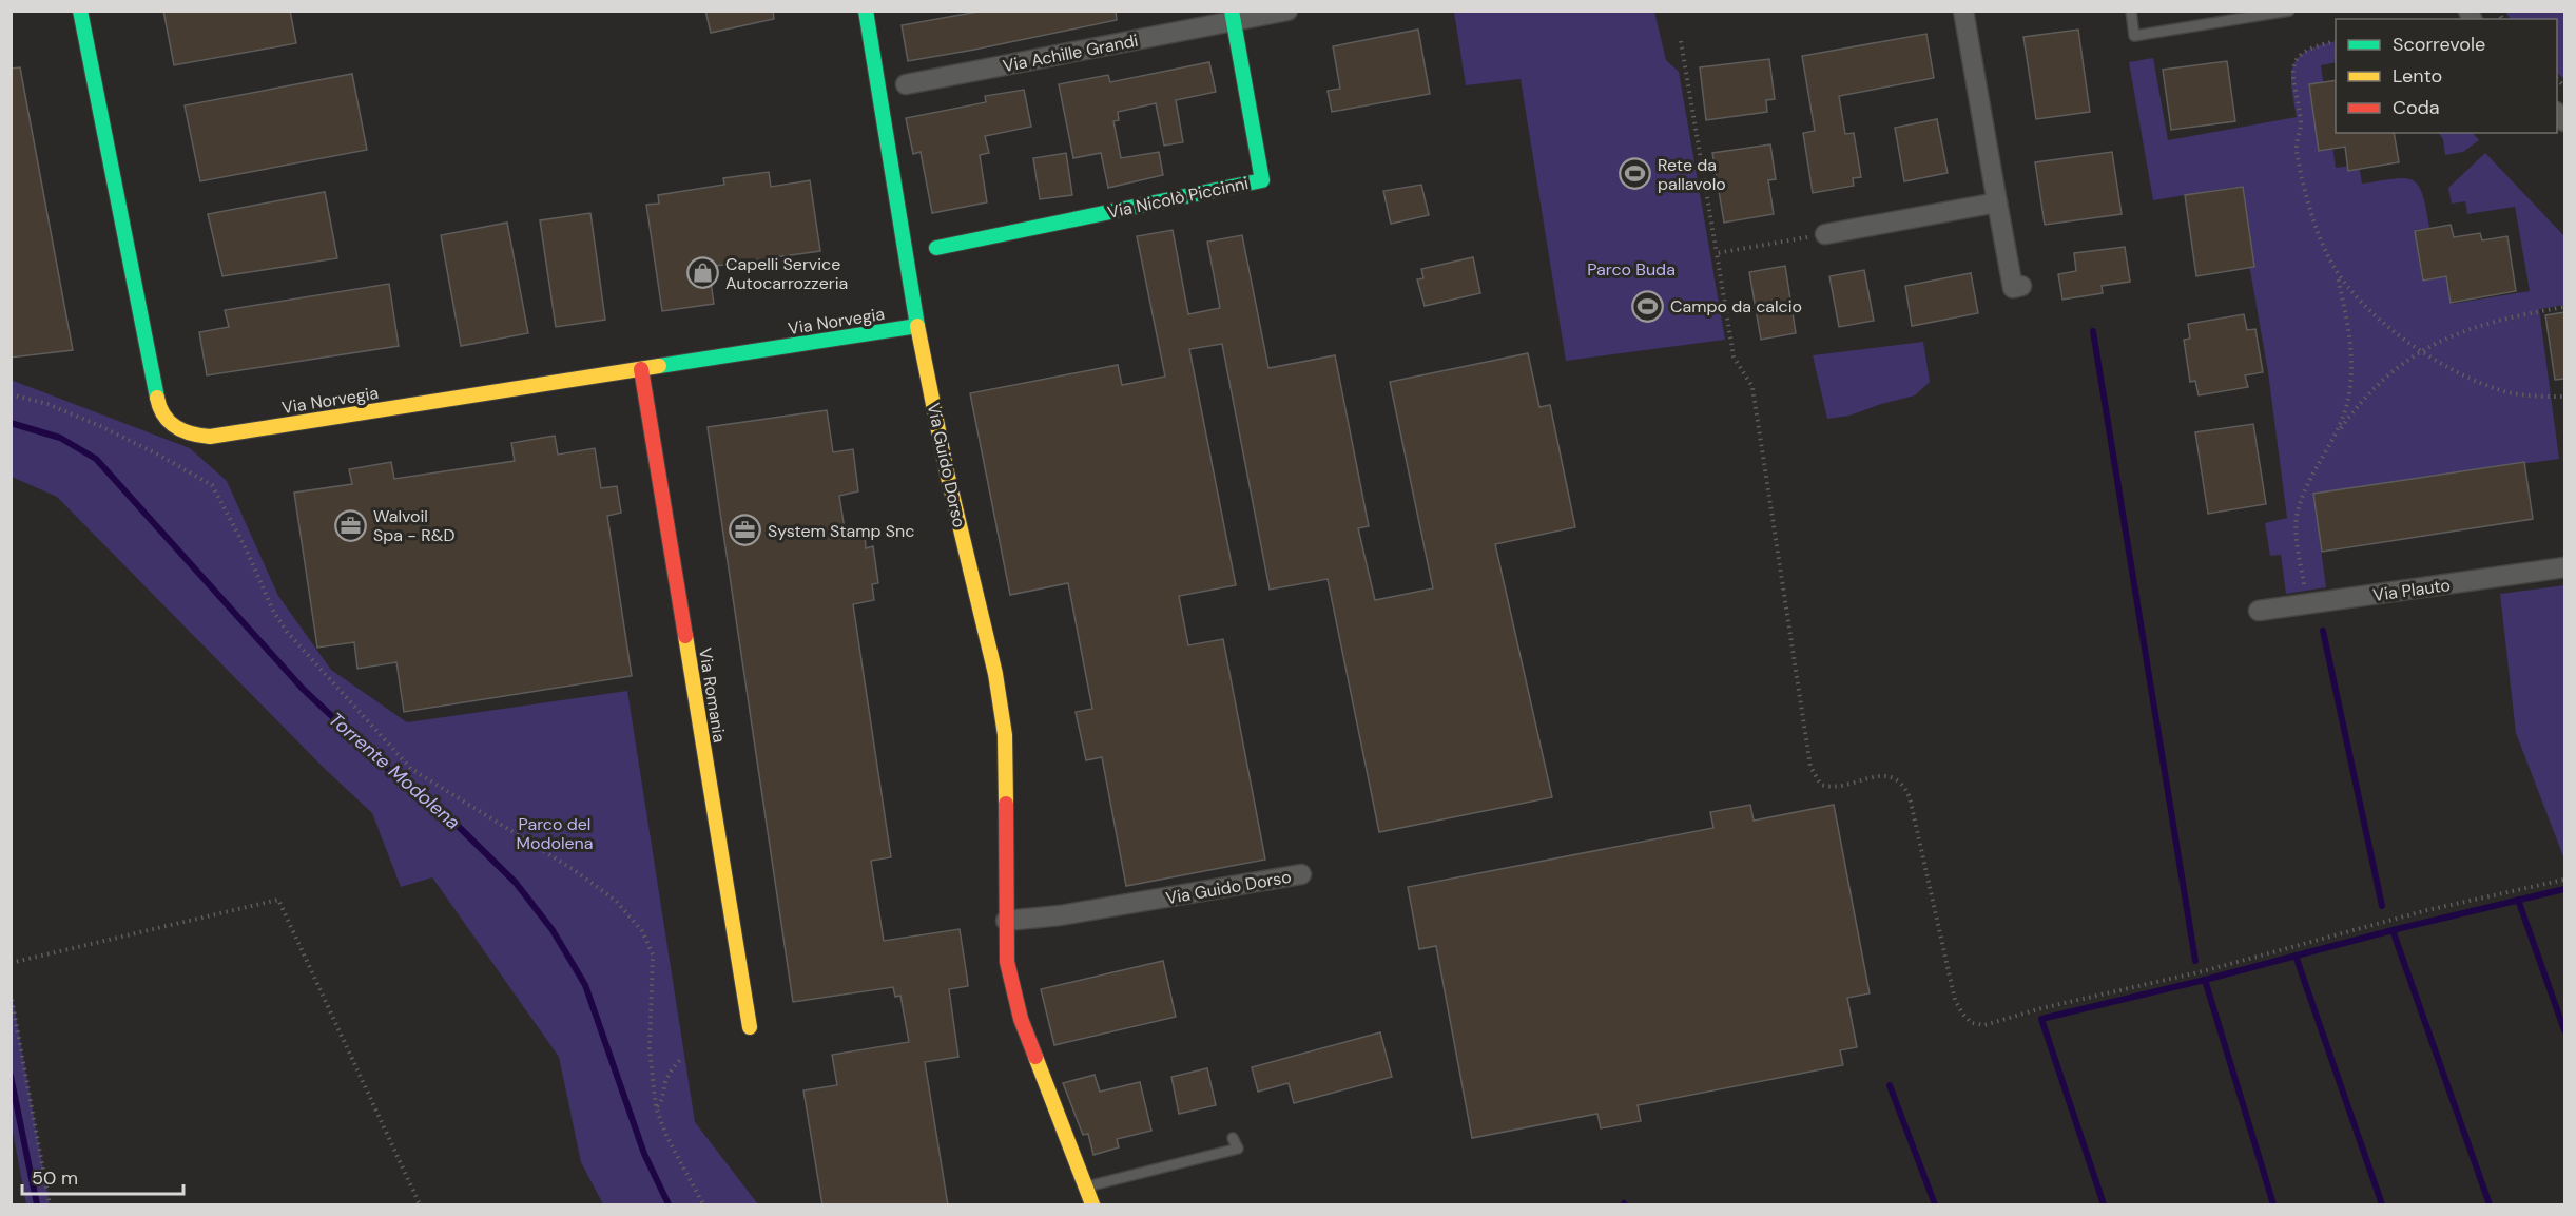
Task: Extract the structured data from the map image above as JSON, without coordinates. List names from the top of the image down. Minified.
{"streets":{"street":["Via Achille Grandi","Via Nicolò Piccinni","Via Norvegia","Via Guido Dorso","Via Plauto","Via Romania"]},"crossings":[["Via Achille Grandi","Via Nicolò Piccinni"],["Via Norvegia","Via Guido Dorso"],["Via Norvegia","Via Romania"]],"water":["Torrente Modolena"],"parks":["Parco Buda","Parco del Modolena"],"places":{"sports":["Rete da pallavolo","Campo da calcio"],"shop":["Capelli Service Autocarrozzeria"],"office":["Walvoil Spa - R&D","System Stamp Snc"]},"legend":["Scorrevole","Lento","Coda"],"scale_bar":"50 m"}
